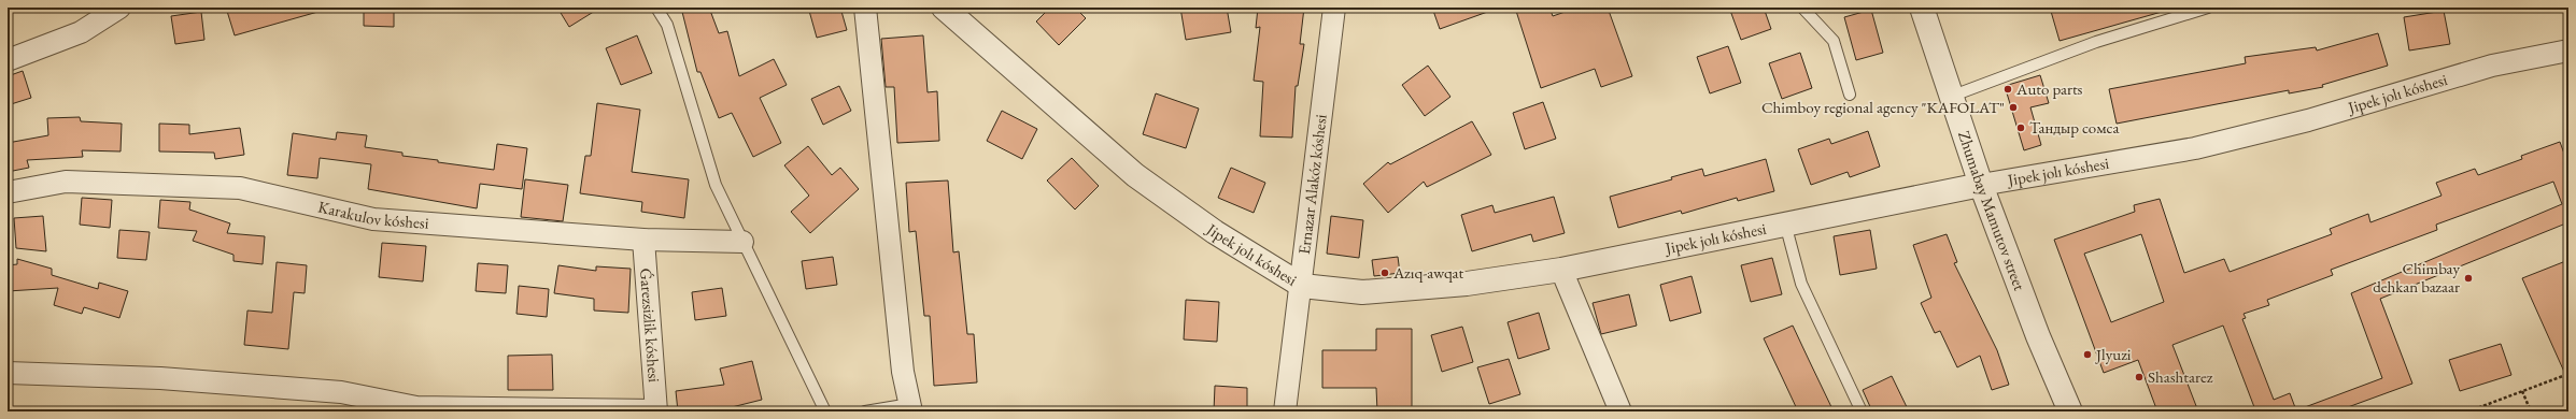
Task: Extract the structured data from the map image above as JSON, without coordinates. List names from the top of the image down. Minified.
{"streets":{"street":["Jipek jolı kóshesi","Ernazar Alakóz kóshesi","Zhumabay Mamutov street","Karakulov kóshesi","Ǵarezsizlik kóshesi"]},"crossings":[["Jipek jolı kóshesi","Ernazar Alakóz kóshesi"],["Jipek jolı kóshesi","Zhumabay Mamutov street"],["Karakulov kóshesi","Ǵarezsizlik kóshesi"]],"places":["Auto parts","Chimboy regional agency \"KAFOLAT\"","Тандыр сомса","Azıq-awqat","Chimbay dehkan bazaar","Jlyuzi","Shashtarez"]}
